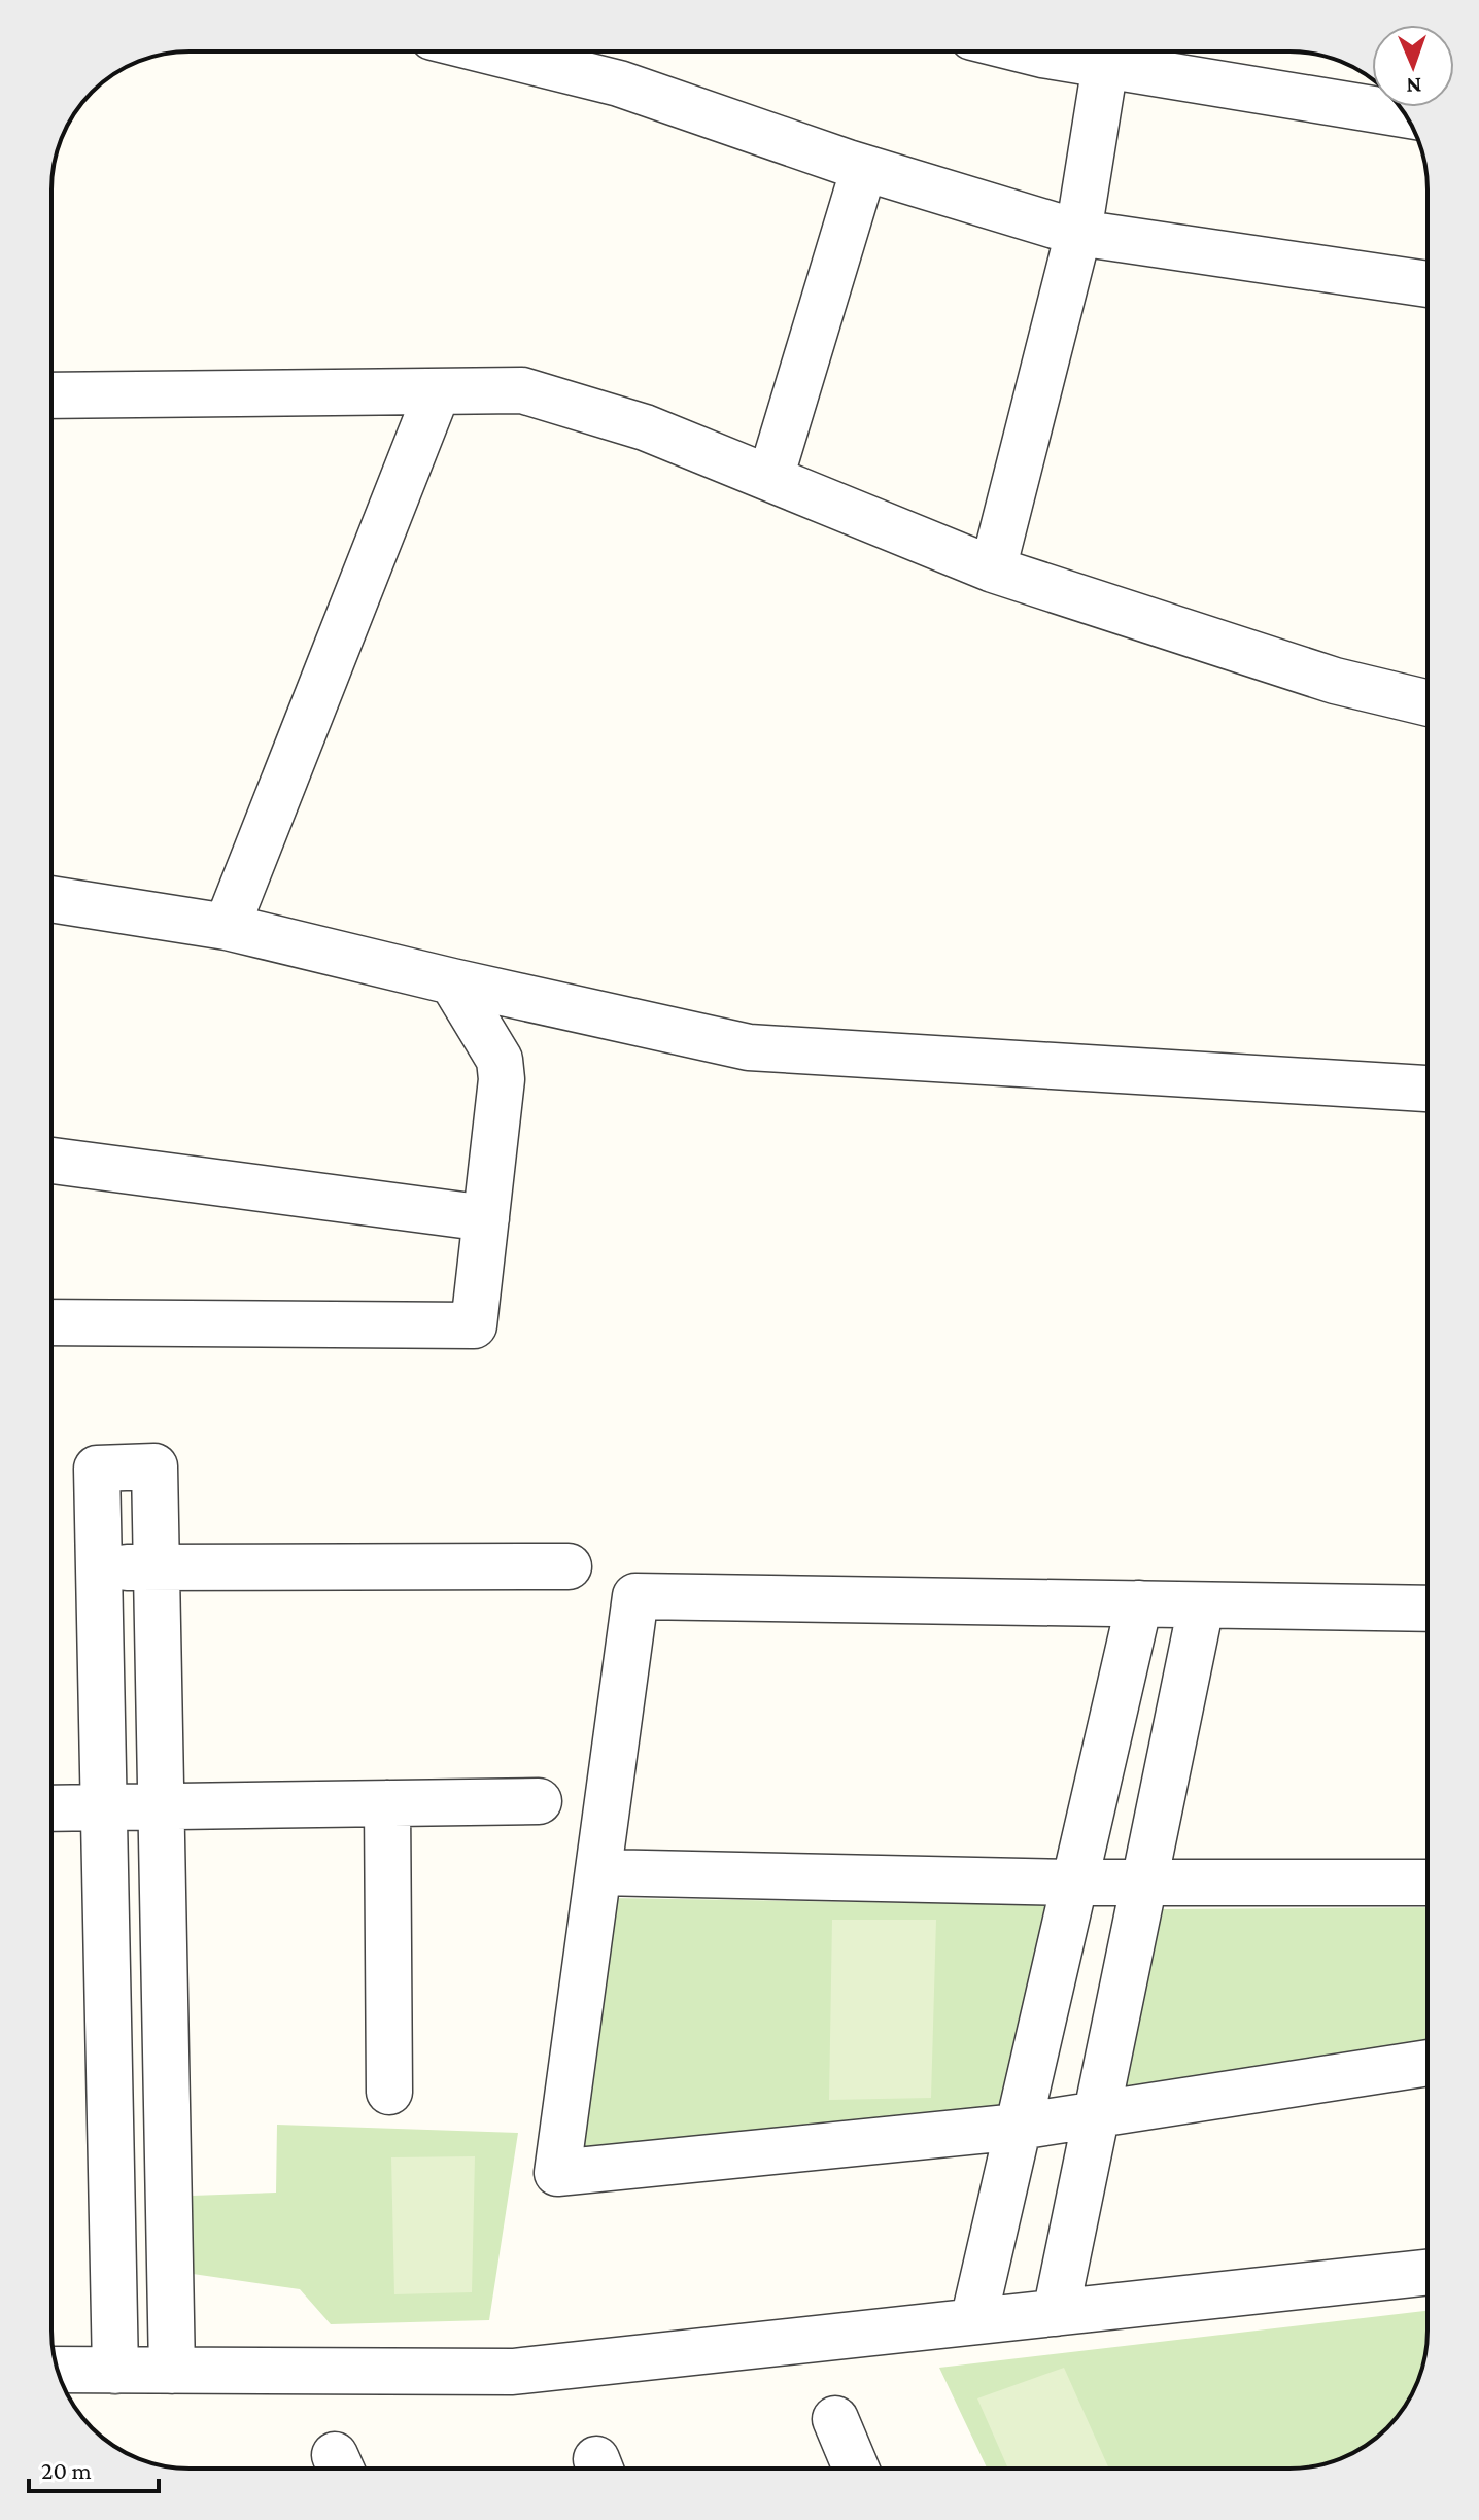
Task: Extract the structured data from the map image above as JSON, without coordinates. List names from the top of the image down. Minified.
{"scale_bar":"20 m","north":"bottom"}
